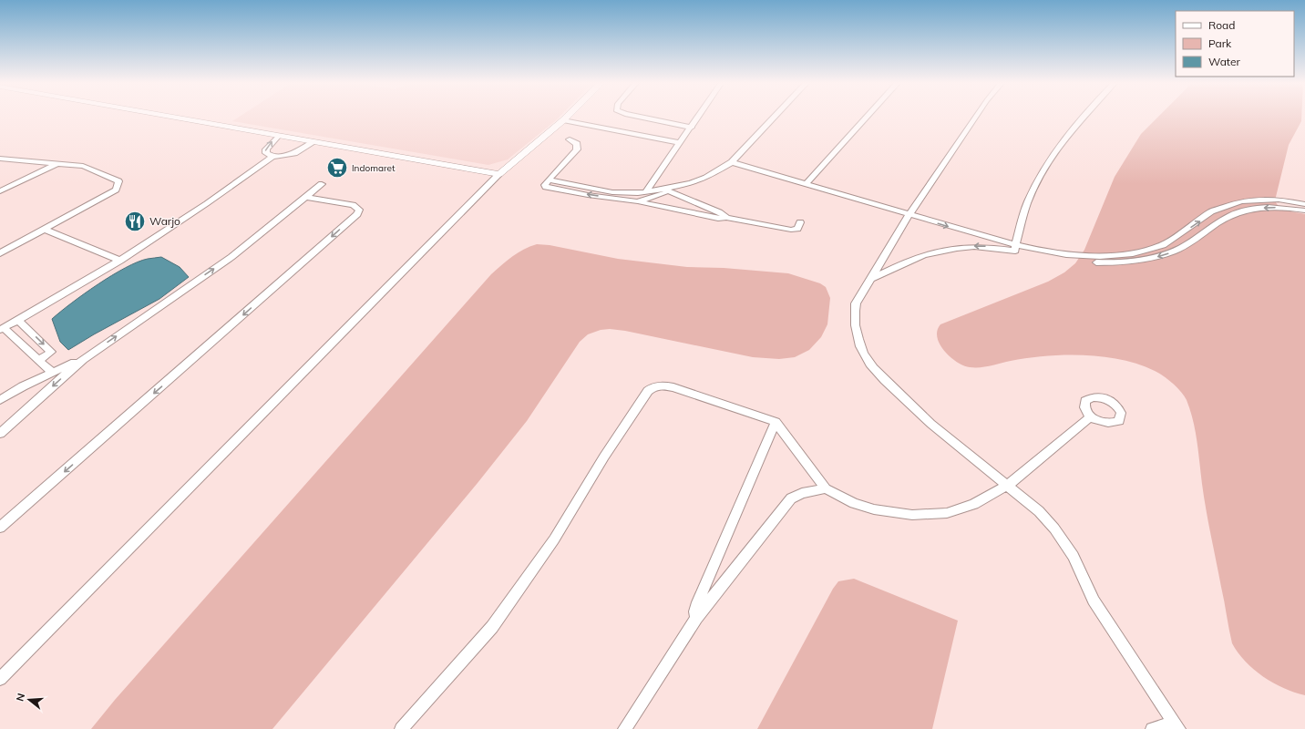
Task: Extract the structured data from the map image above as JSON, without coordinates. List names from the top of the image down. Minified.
{"places":{"supermarket":["Indomaret"],"restaurant":["Warjo"]},"legend":["Road","Park","Water"],"north":"left"}
